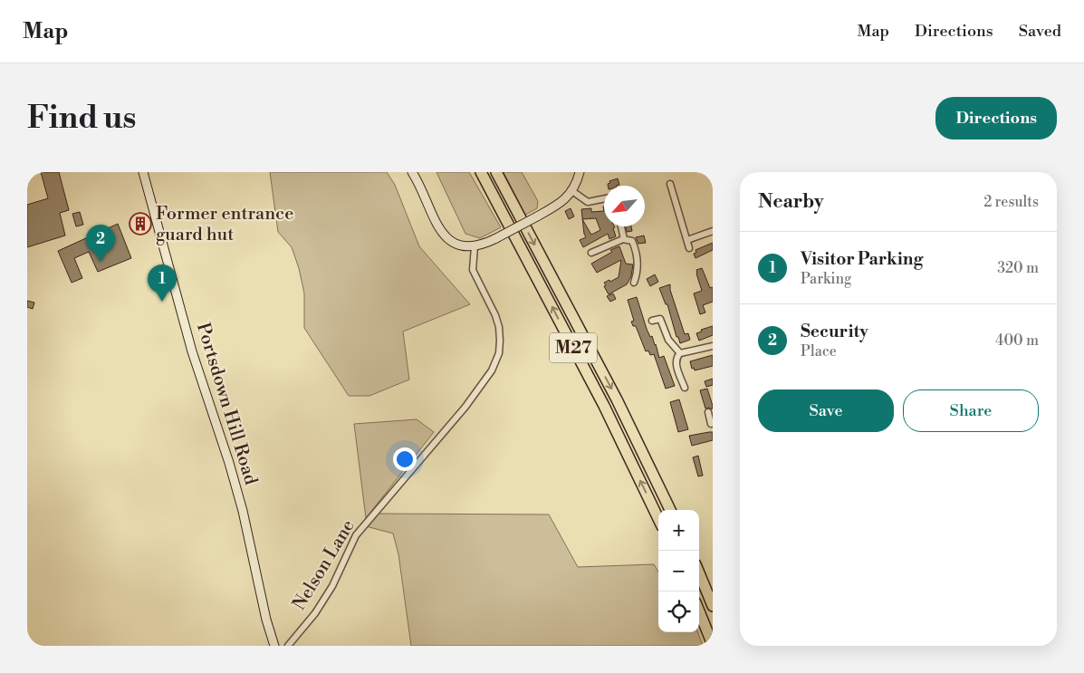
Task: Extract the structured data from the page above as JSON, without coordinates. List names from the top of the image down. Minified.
{"streets":{"highway":["M27"],"street":["Portsdown Hill Road","Nelson Lane"]},"places":{"building":["Former entrance guard hut"]},"north":"bottom left","page":{"header":"Map","nav":["Map","Directions","Saved"],"buttons":["Directions",["Save","Share"]],"title":"Find us","heading":["Nearby","2 results"],"pins":["2","1"],"list":[{"mark":"1","name":"Visitor Parking","note":"Parking","value":"320 m"},{"mark":"2","name":"Security","note":"Place","value":"400 m"}],"map_buttons":["+","−"]}}
